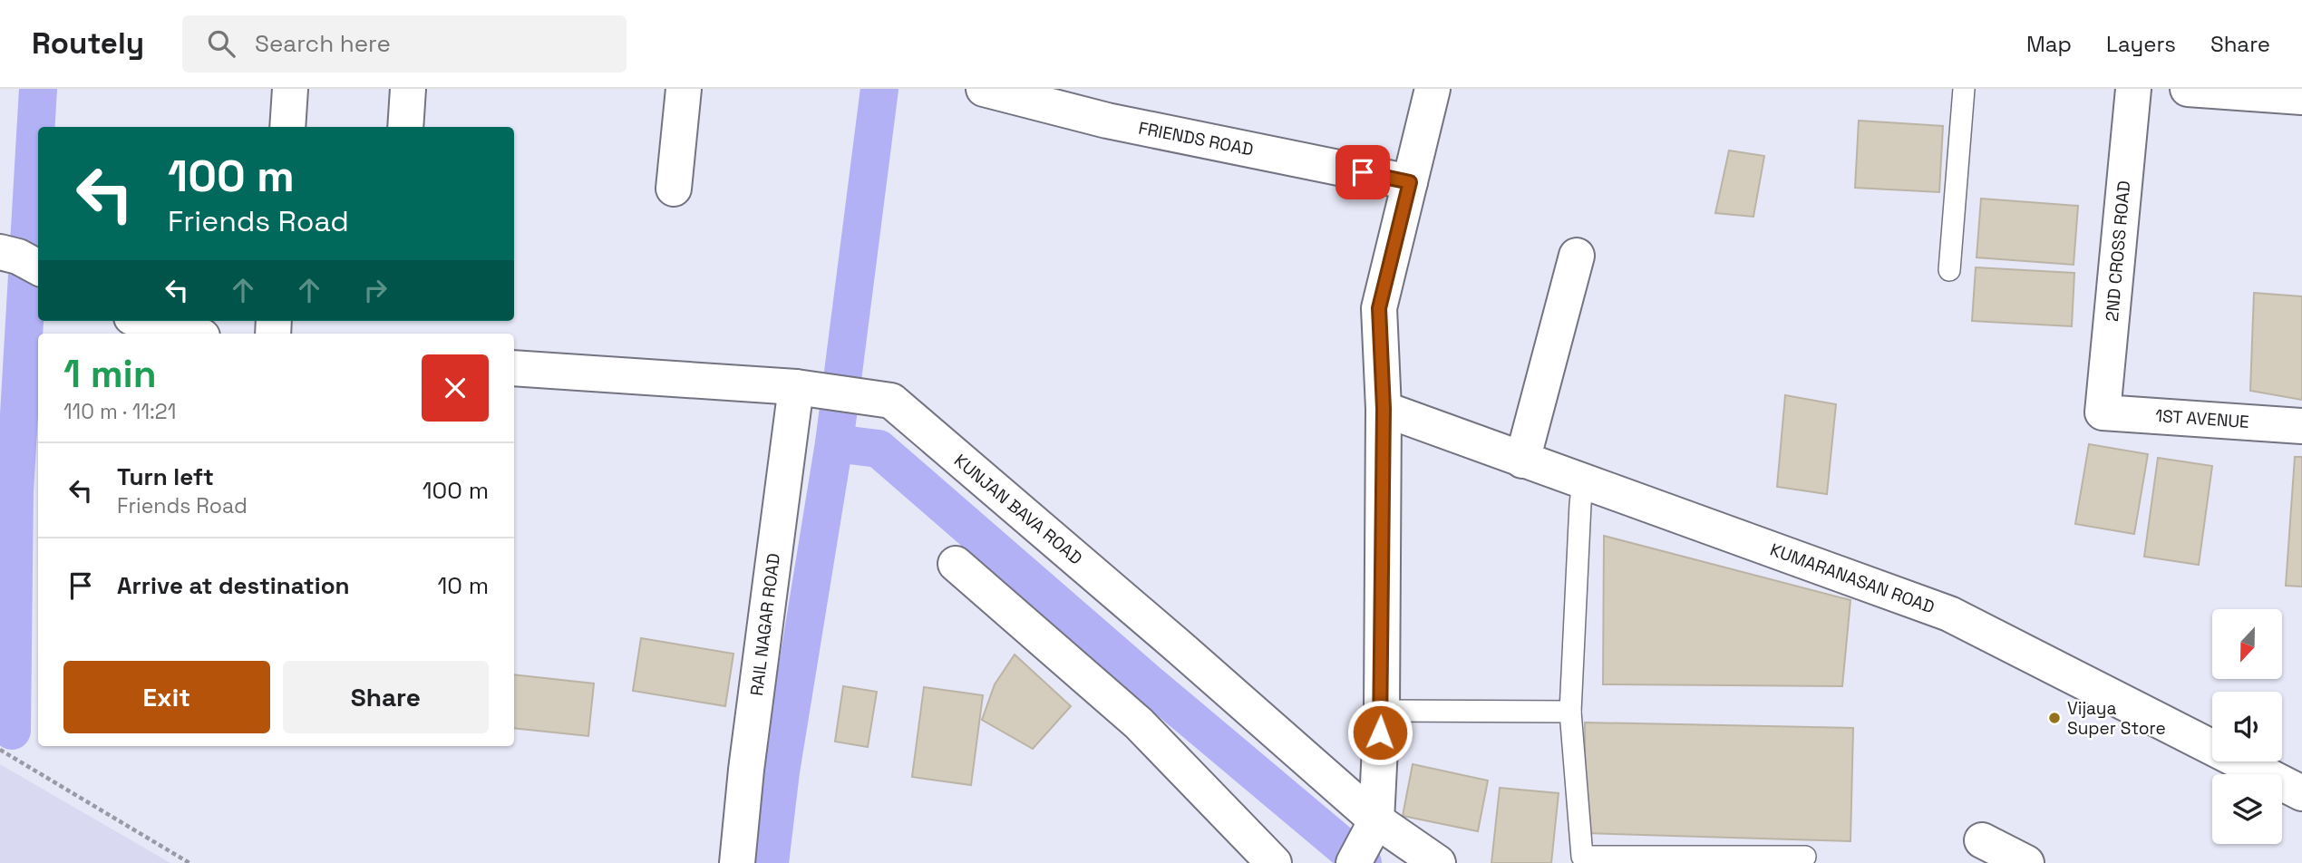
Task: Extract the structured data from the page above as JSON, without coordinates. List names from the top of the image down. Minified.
{"streets":{"street":["FRIENDS ROAD","2ND CROSS ROAD","1ST AVENUE","KUNJAN BAVA ROAD","KUMARANASAN ROAD","RAIL NAGAR ROAD"]},"crossings":[["2ND CROSS ROAD","1ST AVENUE"],["KUNJAN BAVA ROAD","RAIL NAGAR ROAD"]],"places":["Vijaya Super Store"],"north":"bottom","page":{"header":"Routely","search":"Search here","nav":["Map","Layers","Share"],"turn":["100 m","Friends Road"],"heading":["1 min","110 m · 11:21"],"list":[{"name":"Turn left","note":"Friends Road","value":"100 m"},{"name":"Arrive at destination","value":"10 m"}],"buttons":["Exit","Share"]}}
